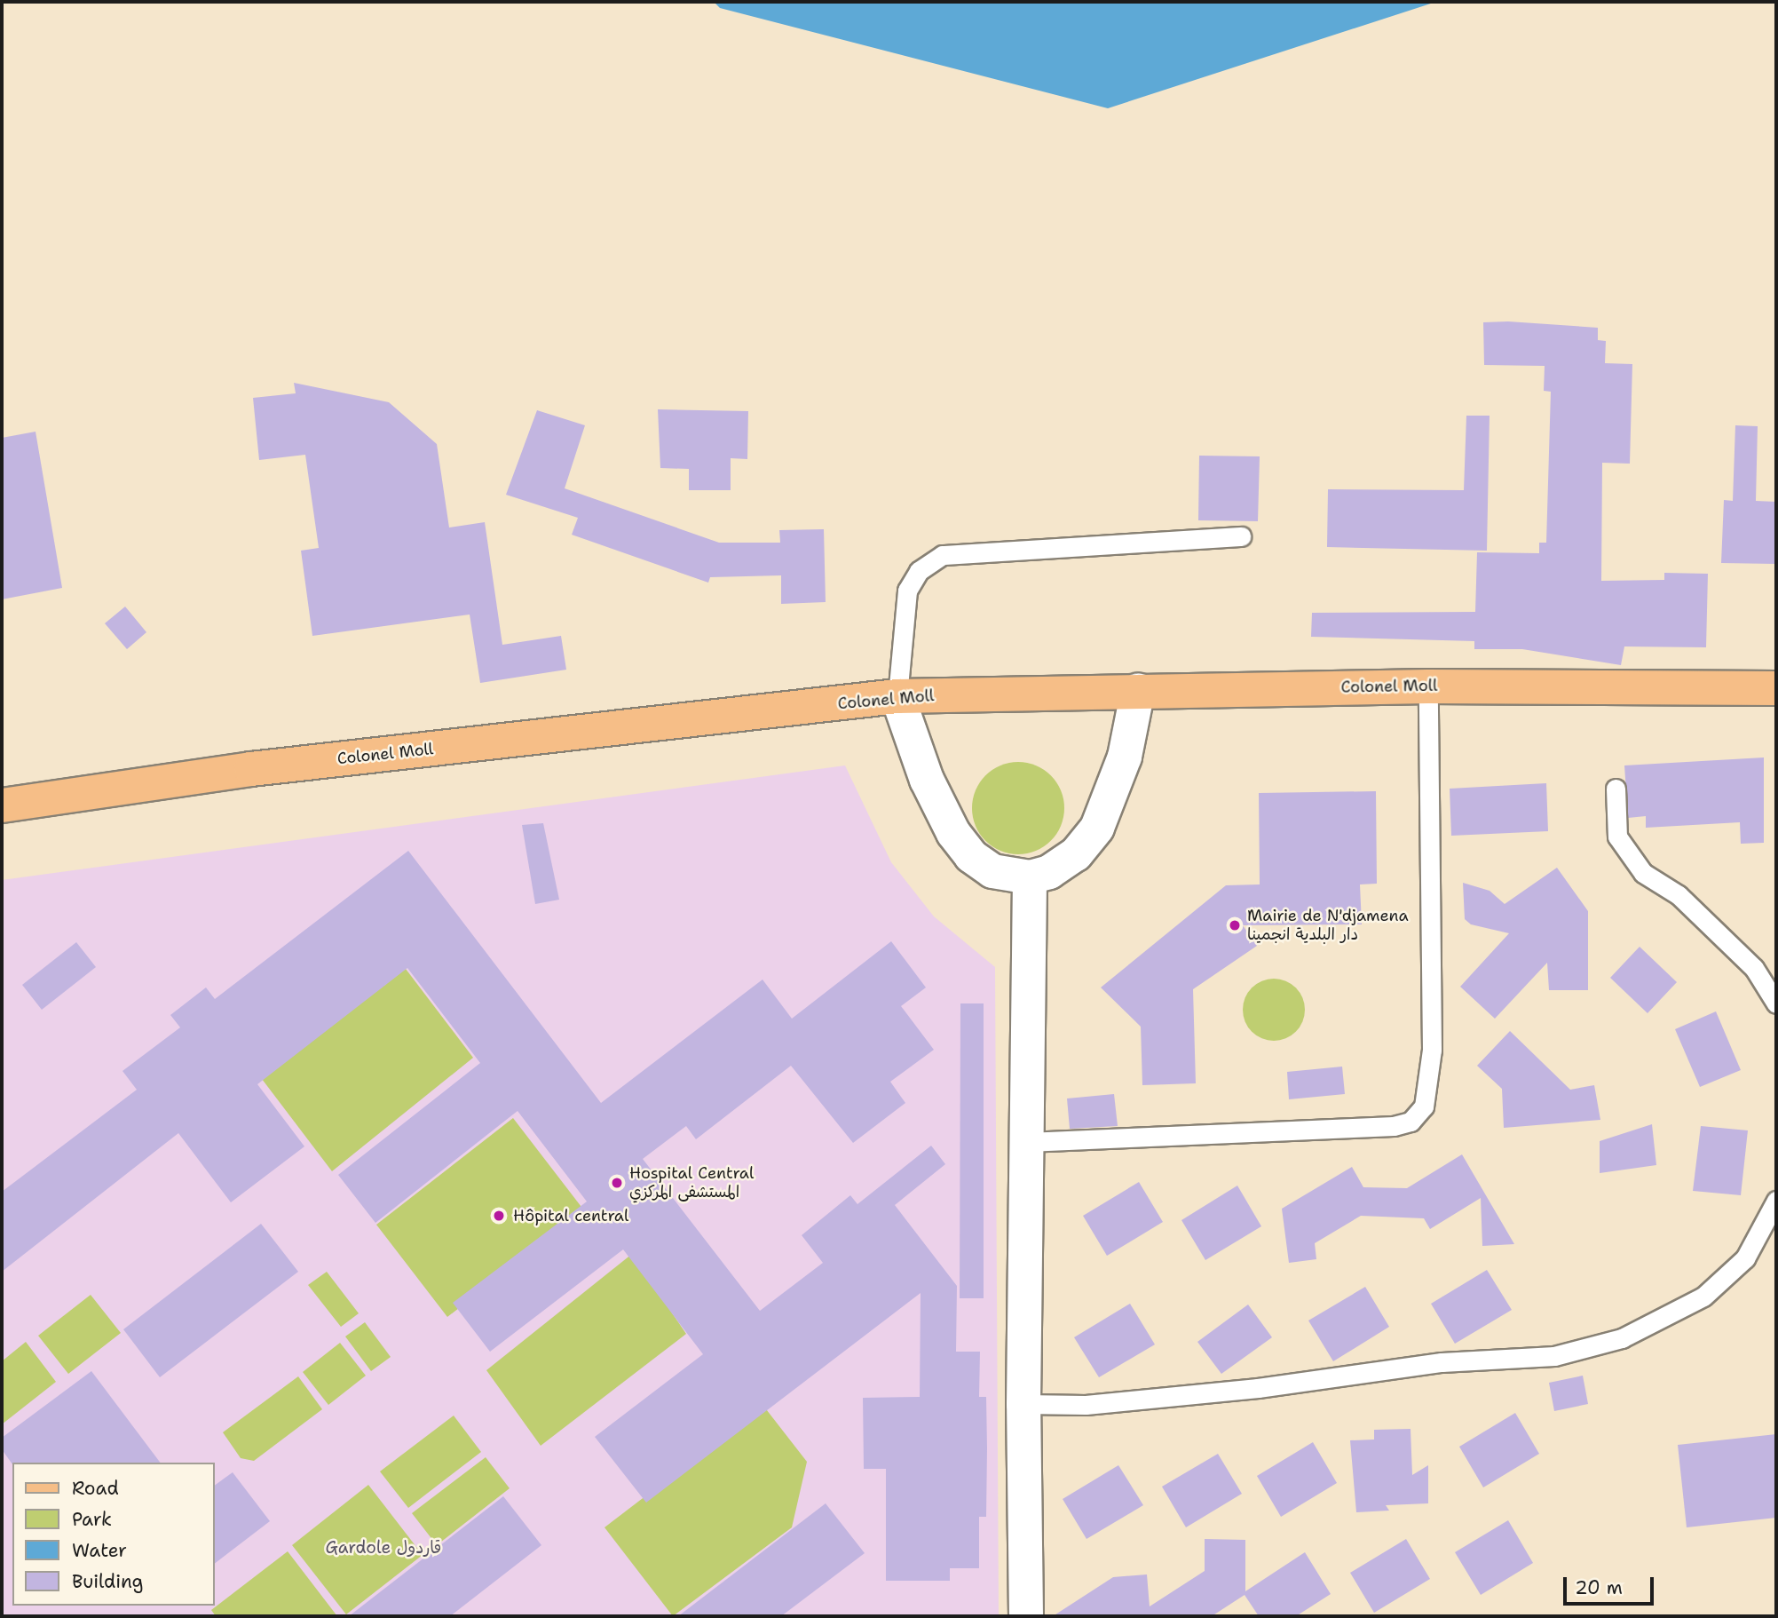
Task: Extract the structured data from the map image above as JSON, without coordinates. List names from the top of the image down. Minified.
{"streets":{"main road":["Colonel Moll"]},"districts":["Gardole قاردول"],"places":["Mairie de N'djamena دار البلدية انجمينا","Hospital Central المستشفى المركزي","Hôpital central"],"legend":["Road","Park","Water","Building"],"scale_bar":"20 m"}
